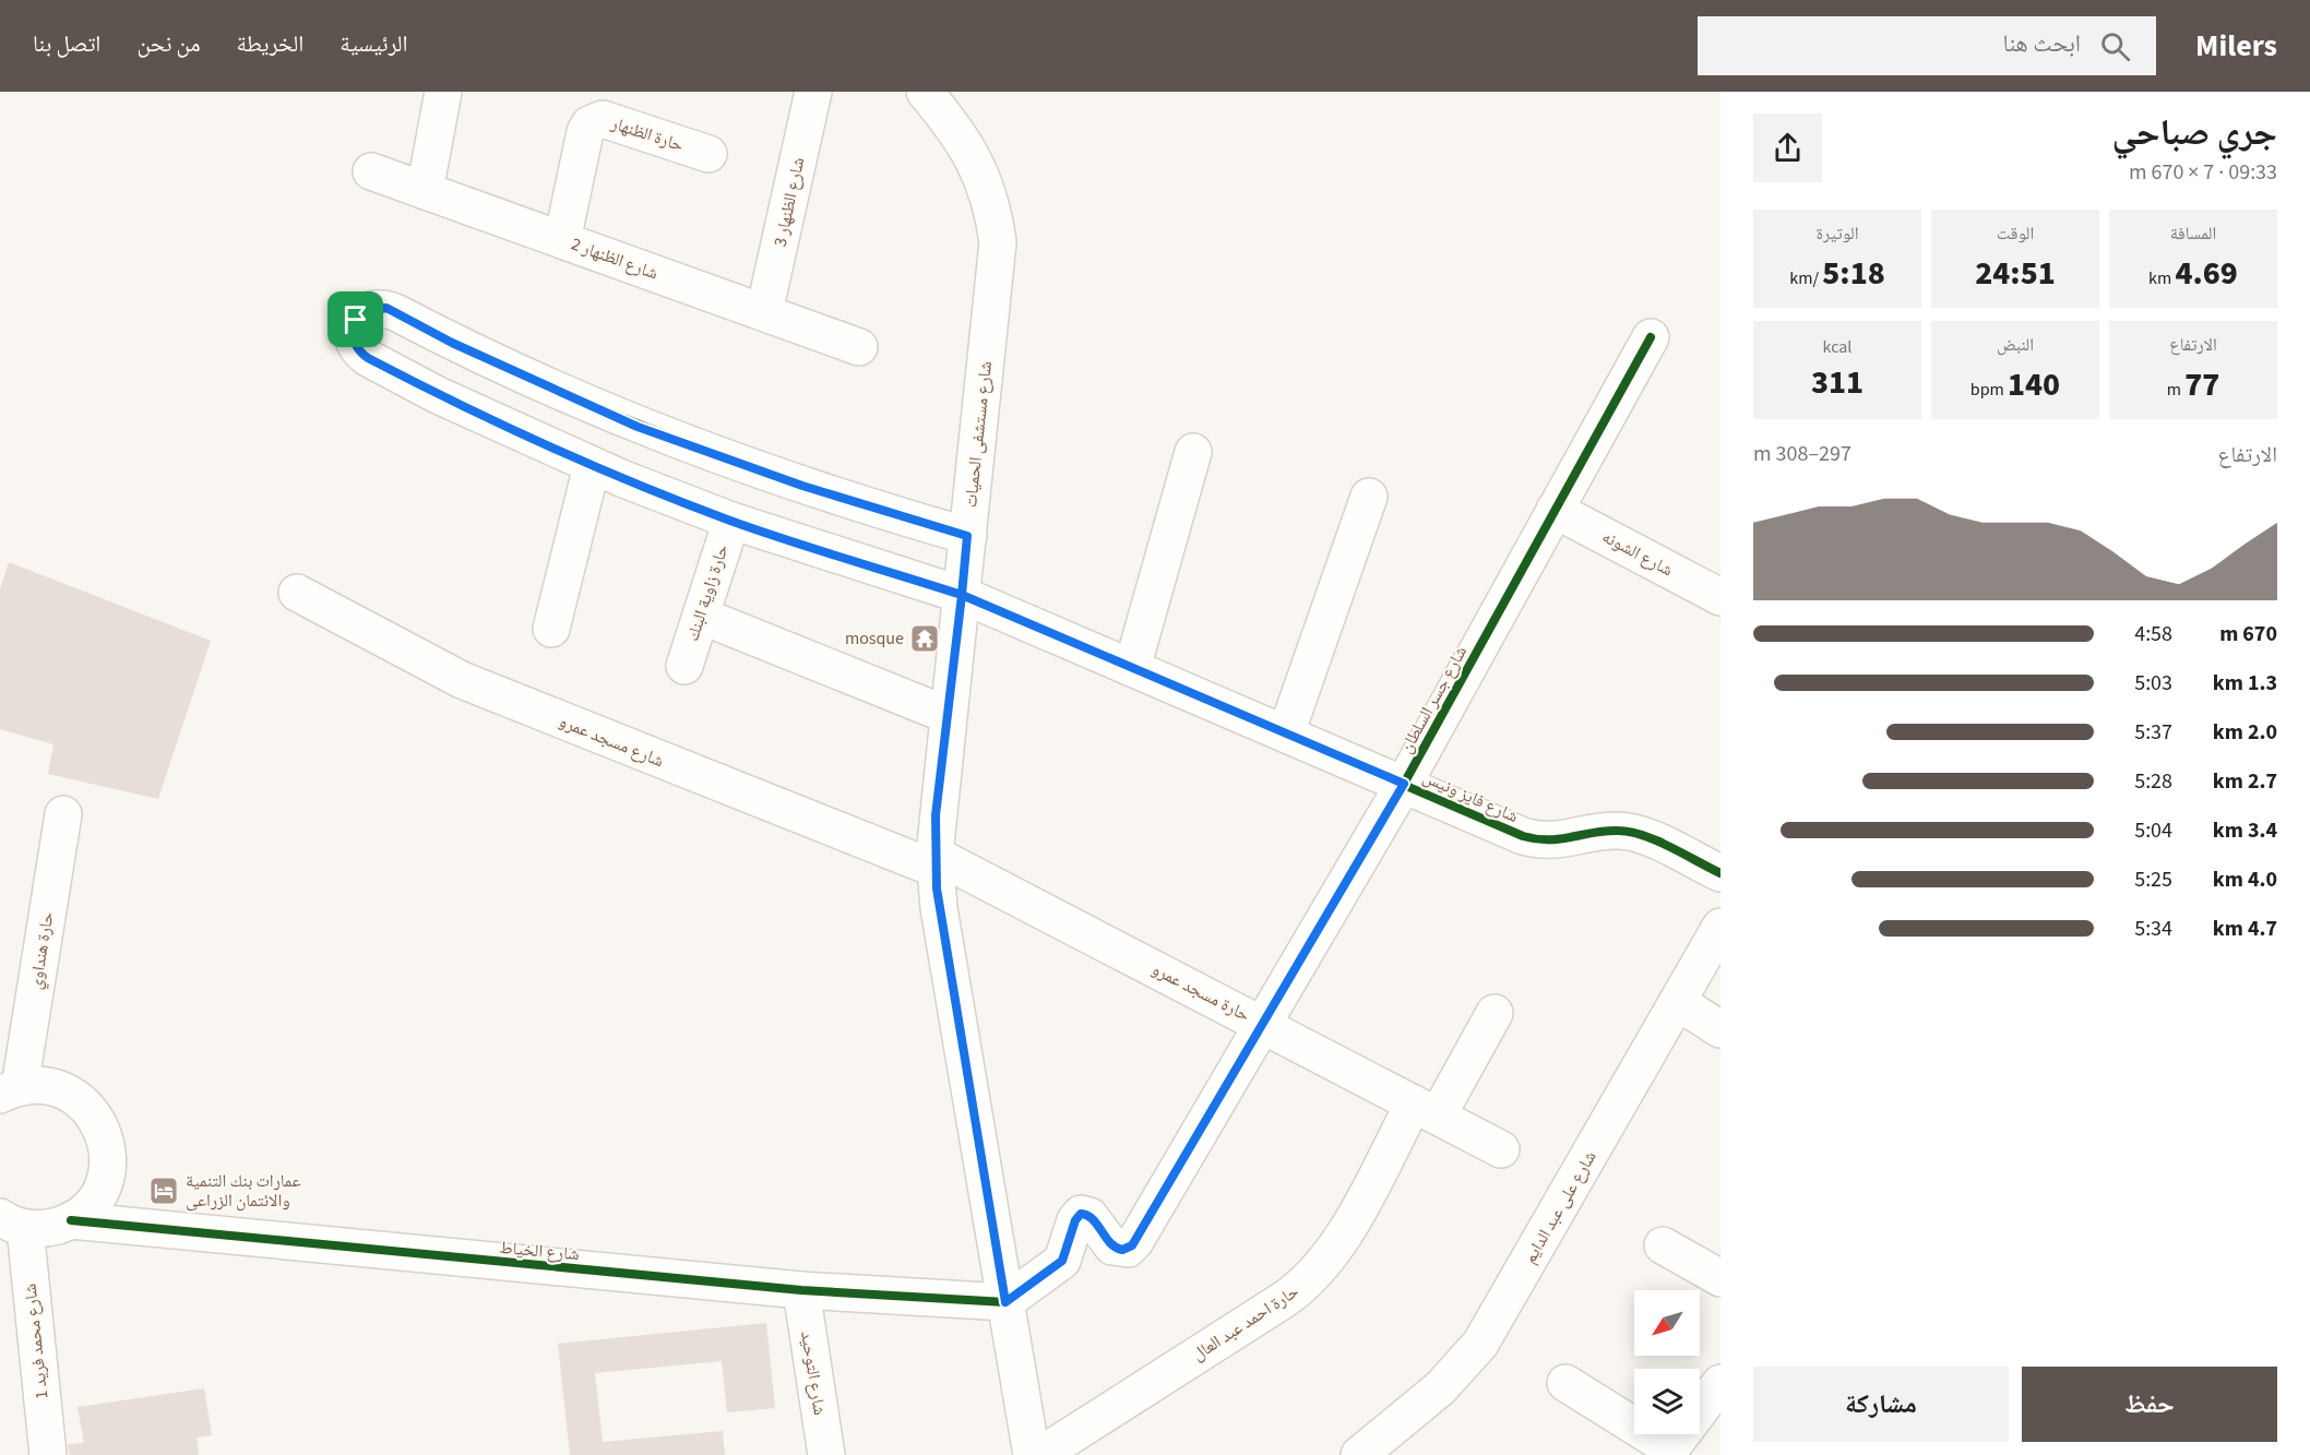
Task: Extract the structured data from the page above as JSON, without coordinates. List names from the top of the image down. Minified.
{"streets":{"street":["حارة الظنهار","شارع الظنهار 3","شارع الظنهار 2","شارع مستشفى الحميات","شارع الشونه","حارة زاوية البنك","شارع جسر السلطان","شارع مسجد عمرو","شارع فايز ونيس","حارة هنداوي","حارة مسجد عمرو","شارع على عبد الدايم","شارع الخياط","حارة احمد عبد العال","شارع محمد فريد 1","شارع التوحيد"]},"crossings":[["حارة الظنهار","شارع الظنهار 2"],["شارع الظنهار 3","شارع الظنهار 2"],["شارع مستشفى الحميات","شارع جسر السلطان"],["شارع مستشفى الحميات","شارع مسجد عمرو"],["شارع مستشفى الحميات","شارع فايز ونيس"],["شارع مستشفى الحميات","حارة مسجد عمرو"],["شارع مستشفى الحميات","شارع الخياط"],["شارع الشونه","شارع جسر السلطان"],["حارة زاوية البنك","شارع فايز ونيس"],["شارع جسر السلطان","شارع فايز ونيس"],["شارع جسر السلطان","حارة مسجد عمرو"],["شارع جسر السلطان","شارع الخياط"],["شارع مسجد عمرو","حارة مسجد عمرو"],["حارة مسجد عمرو","حارة احمد عبد العال"],["شارع الخياط","شارع التوحيد"]],"places":{"temple":["mosque"],"hotel":["عمارات بنك التنمية والائتمان الزراعى"]},"north":"bottom left","page":{"header":"Milers","search":"ابحث هنا","nav":["الرئيسية","الخريطة","من نحن","اتصل بنا"],"heading":["جري صباحي","09:33 · 7 × 670 m"],"stats":[["المسافة","4.69 km"],["الوقت","24:51"],["الوتيرة","5:18 /km"],["الارتفاع","77 m"],["النبض","140 bpm"],["kcal","311"]],"chart":["الارتفاع","297–308 m"],"list":[{"name":"670 m","note":"4:58"},{"name":"1.3 km","note":"5:03"},{"name":"2.0 km","note":"5:37"},{"name":"2.7 km","note":"5:28"},{"name":"3.4 km","note":"5:04"},{"name":"4.0 km","note":"5:25"},{"name":"4.7 km","note":"5:34"}],"buttons":["حفظ","مشاركة"]}}
